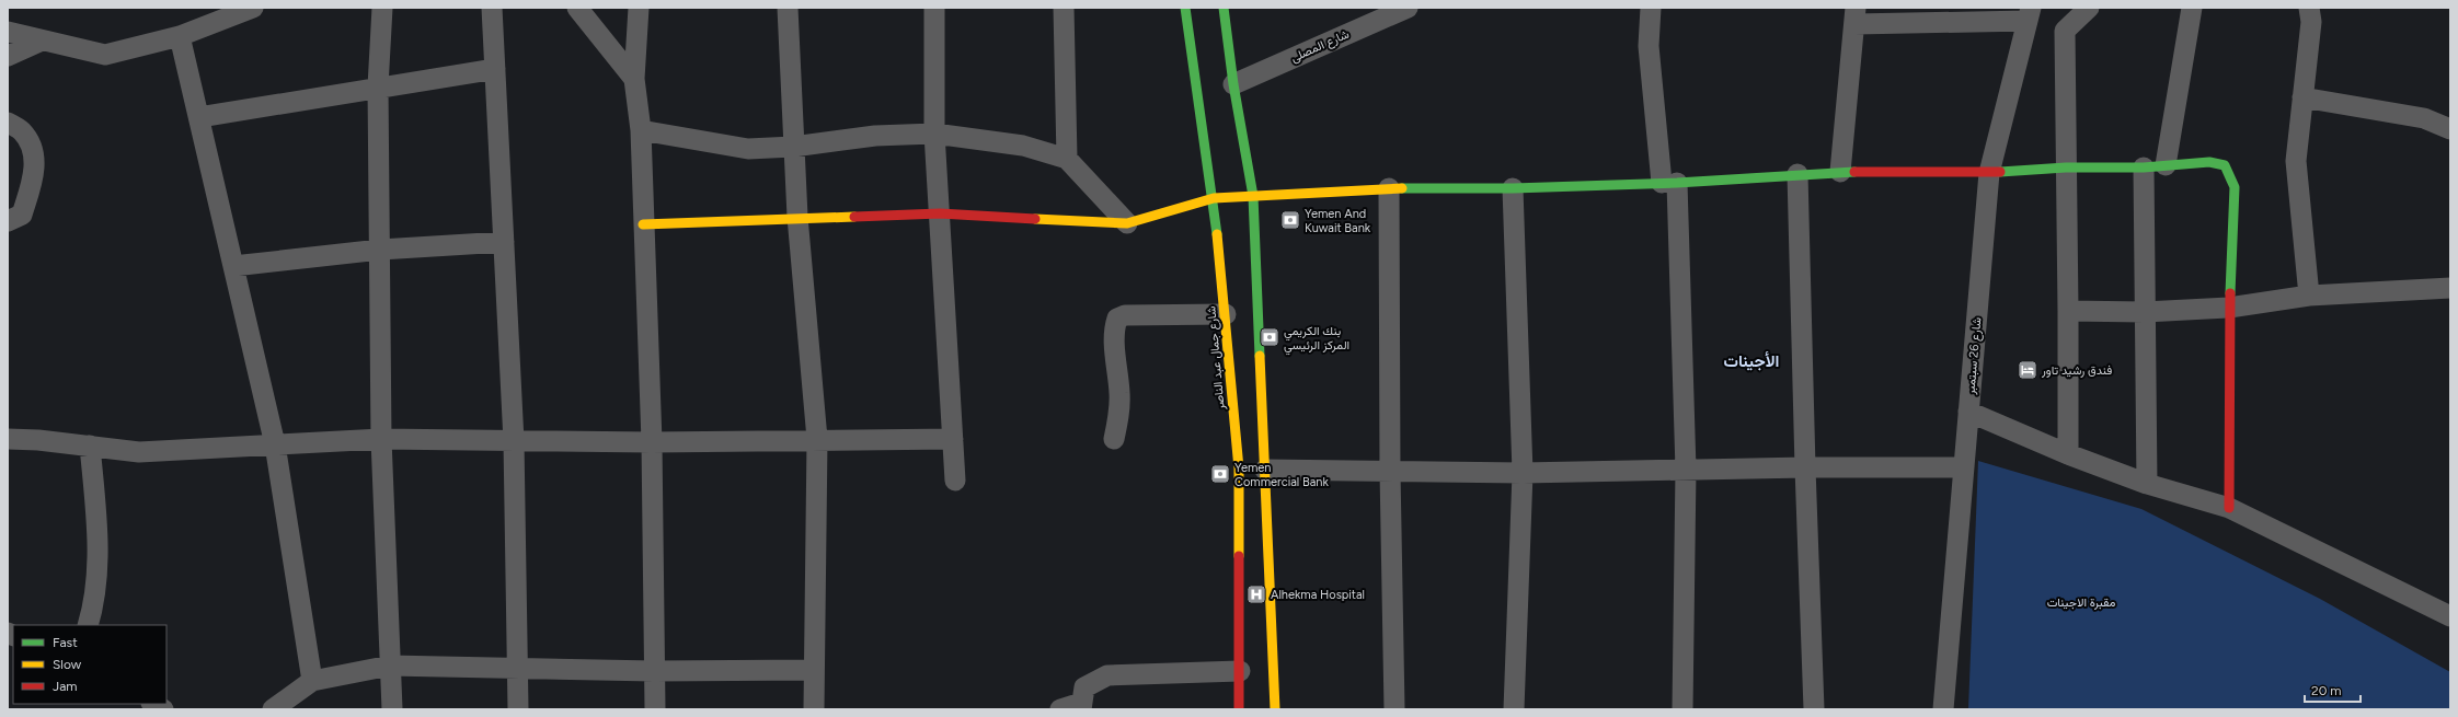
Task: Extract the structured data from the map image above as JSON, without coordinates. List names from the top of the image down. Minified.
{"streets":{"street":["شارع المصلى","شارع 26 سبتمبر","شارع جمال عبد الناصر"]},"districts":["الأجينات"],"parks":["مقبرة الاجينات"],"places":{"bank":["Yemen And Kuwait Bank","بنك الكريمي المركز الرئيسي","Yemen Commercial Bank"],"hotel":["فندق رشيد تاور"],"hospital":["Alhekma Hospital"]},"legend":["Fast","Slow","Jam"],"scale_bar":"20 m"}
